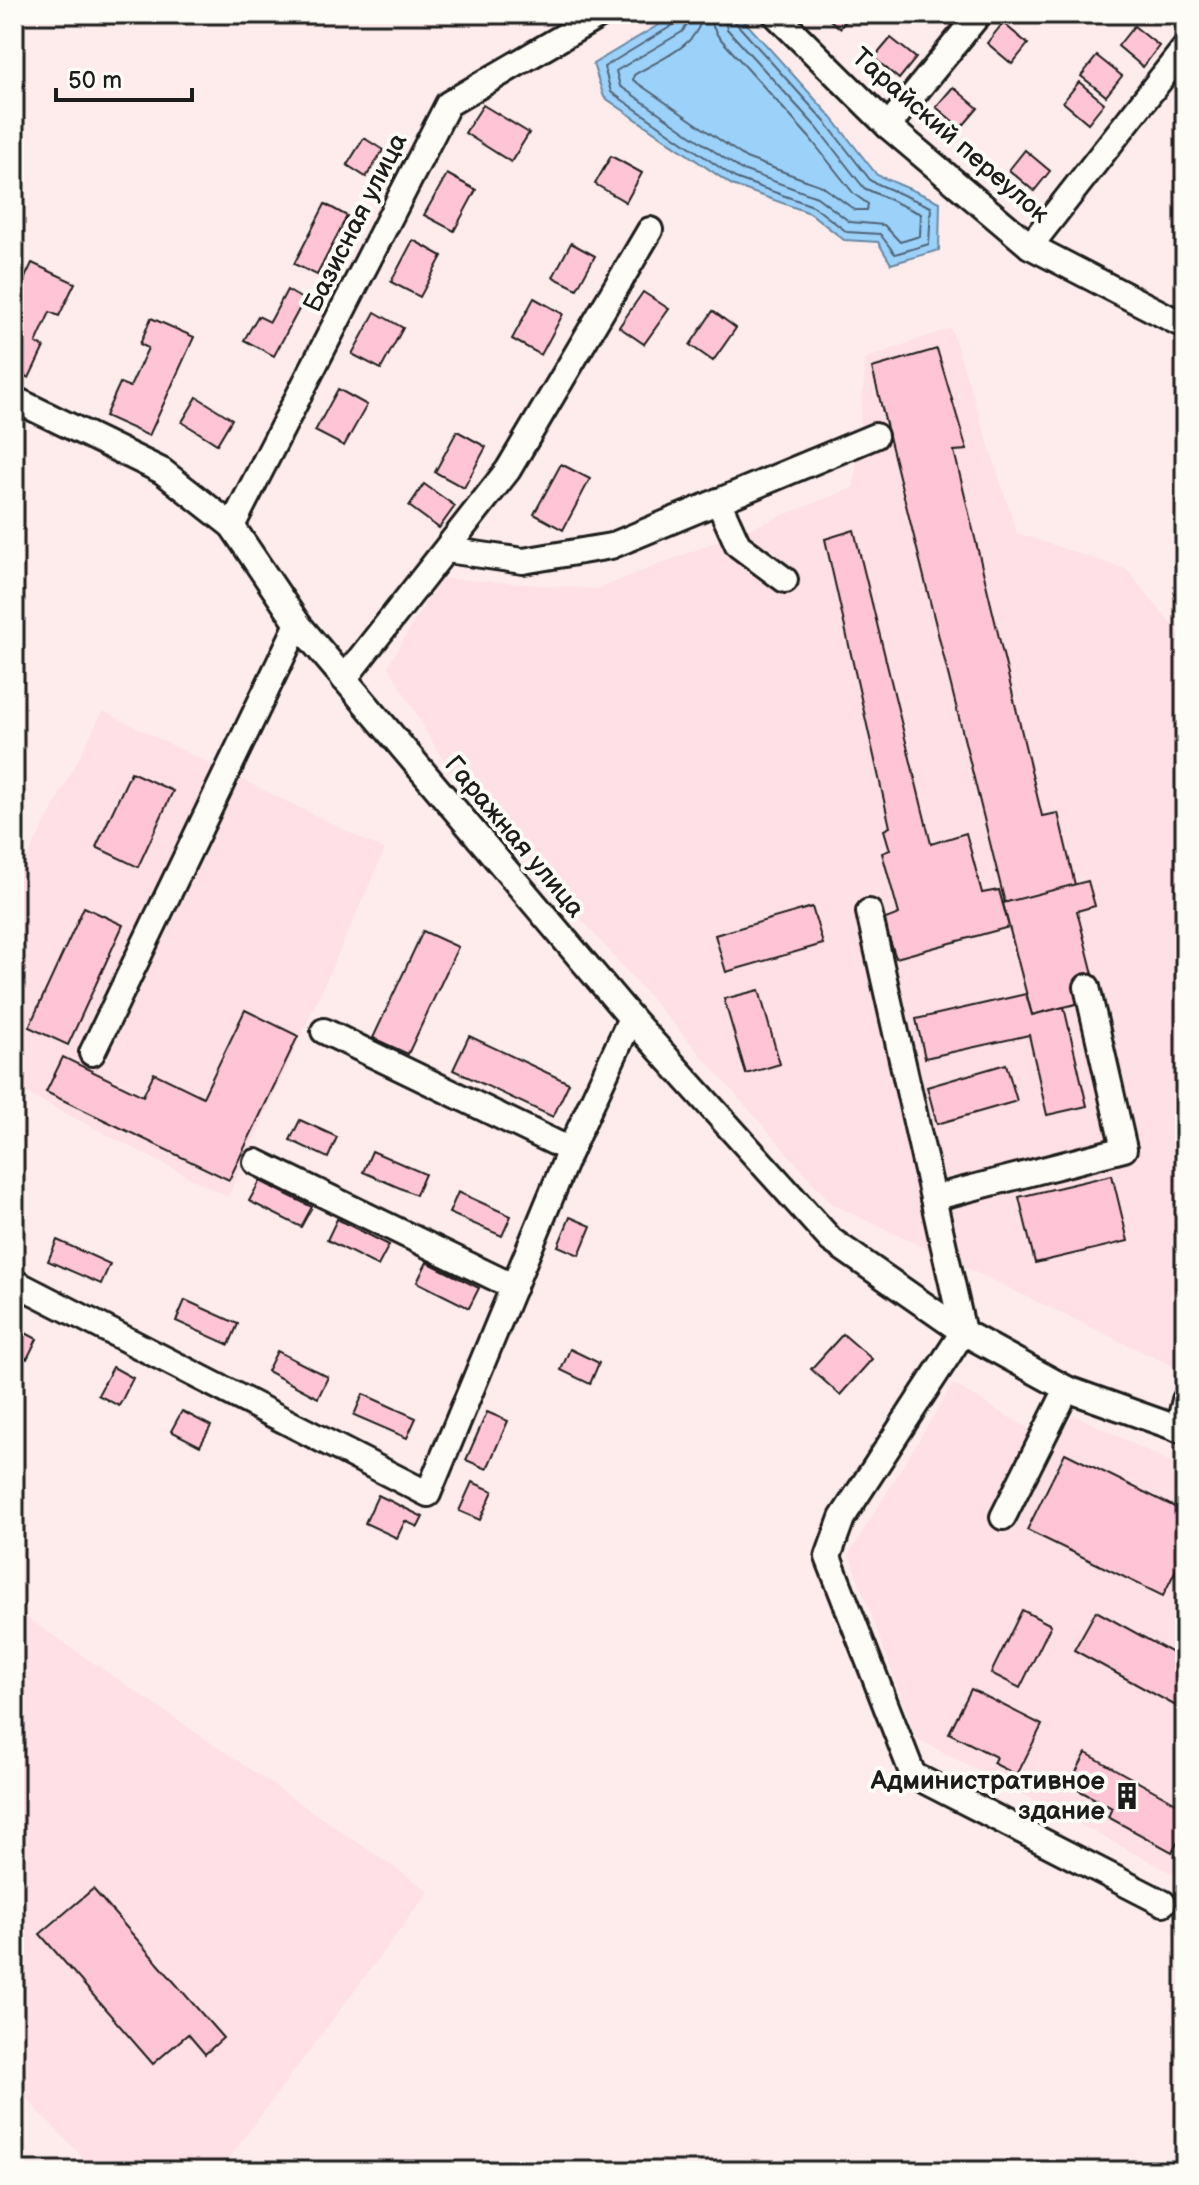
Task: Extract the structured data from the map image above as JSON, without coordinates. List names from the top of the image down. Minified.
{"streets":{"street":["Тарайский переулок","Базисная улица","Гаражная улица"]},"crossings":[["Базисная улица","Гаражная улица"]],"places":{"building":["Административное здание"]},"scale_bar":"50 m"}
